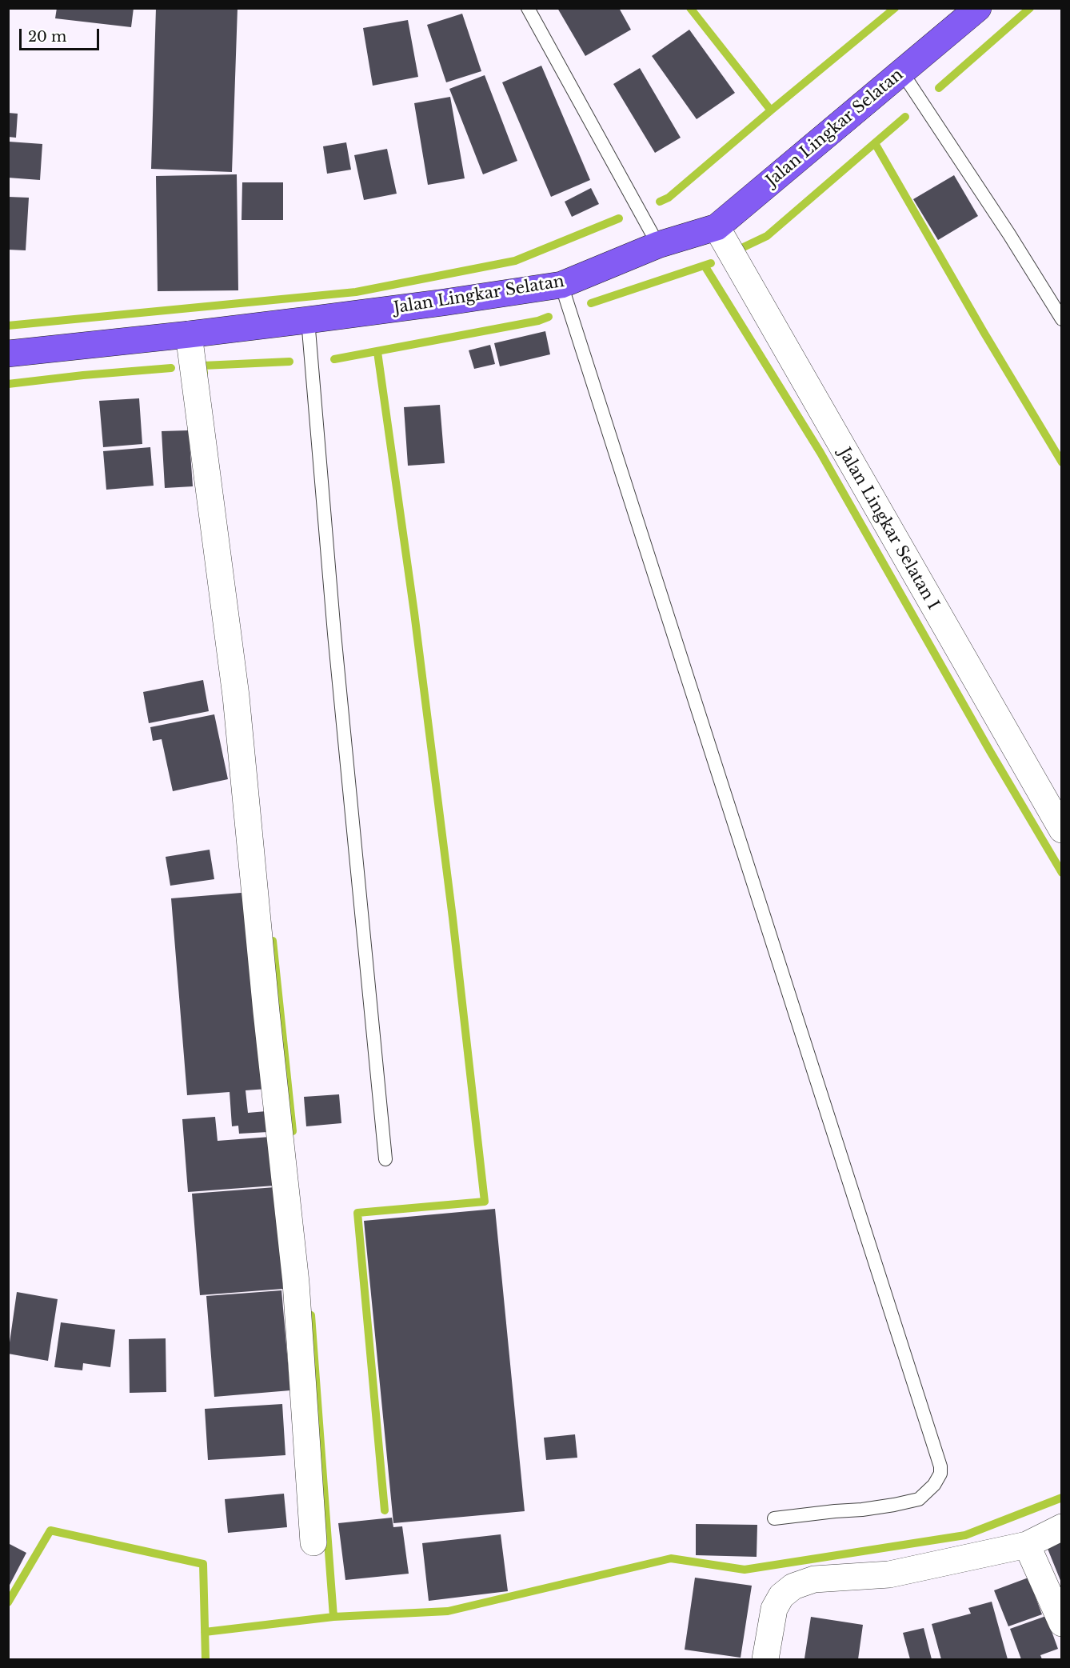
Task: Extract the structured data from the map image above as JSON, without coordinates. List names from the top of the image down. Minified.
{"streets":{"highway":["Jalan Lingkar Selatan"],"street":["Jalan Lingkar Selatan I"]},"crossings":[["Jalan Lingkar Selatan","Jalan Lingkar Selatan I"]],"scale_bar":"20 m"}
